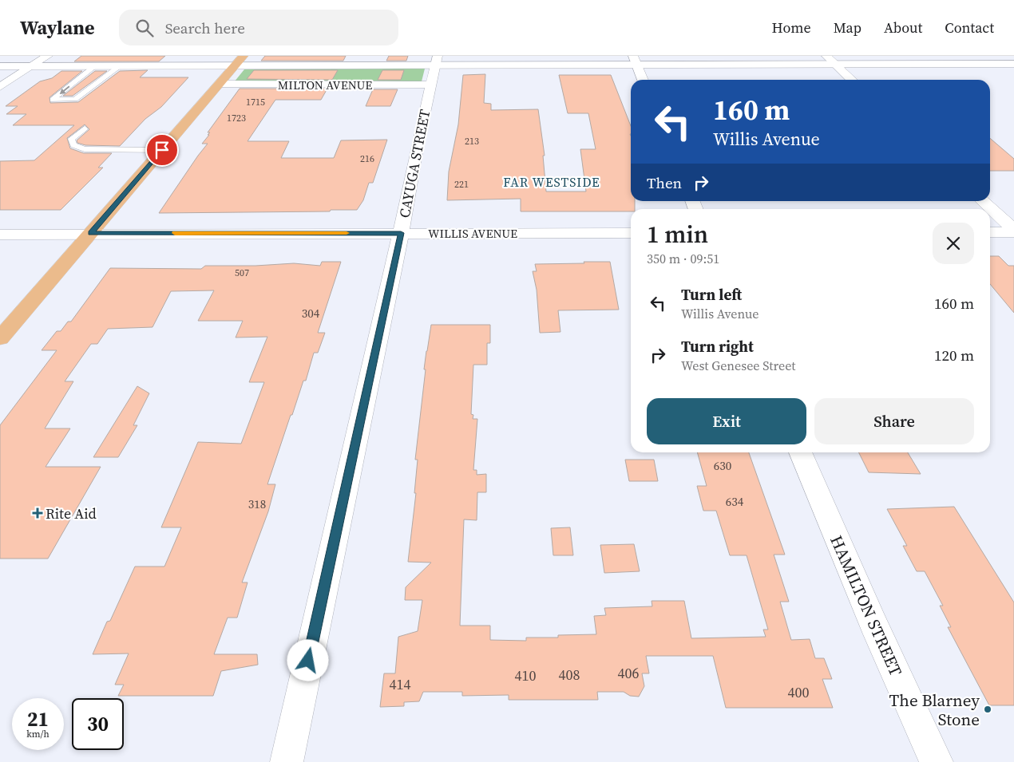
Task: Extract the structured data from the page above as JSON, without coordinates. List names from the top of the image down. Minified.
{"streets":{"street":["MILTON AVENUE","CAYUGA STREET","WILLIS AVENUE","HAMILTON STREET"]},"crossings":[["MILTON AVENUE","CAYUGA STREET"],["CAYUGA STREET","WILLIS AVENUE"]],"districts":["FAR WESTSIDE"],"places":{"health":["Rite Aid"],"other":["The Blarney Stone"]},"house_numbers":["1715","1723","213","216","221","507","304","630","634","318","406","408","410","414","400"],"page":{"header":"Waylane","search":"Search here","nav":["Home","Map","About","Contact"],"turn":["160 m","Willis Avenue"],"then":"Then","heading":["1 min","350 m · 09:51"],"list":[{"name":"Turn left","note":"Willis Avenue","value":"160 m"},{"name":"Turn right","note":"West Genesee Street","value":"120 m"}],"buttons":["Exit","Share"],"speed":"21 km/h","limit":"30"}}
